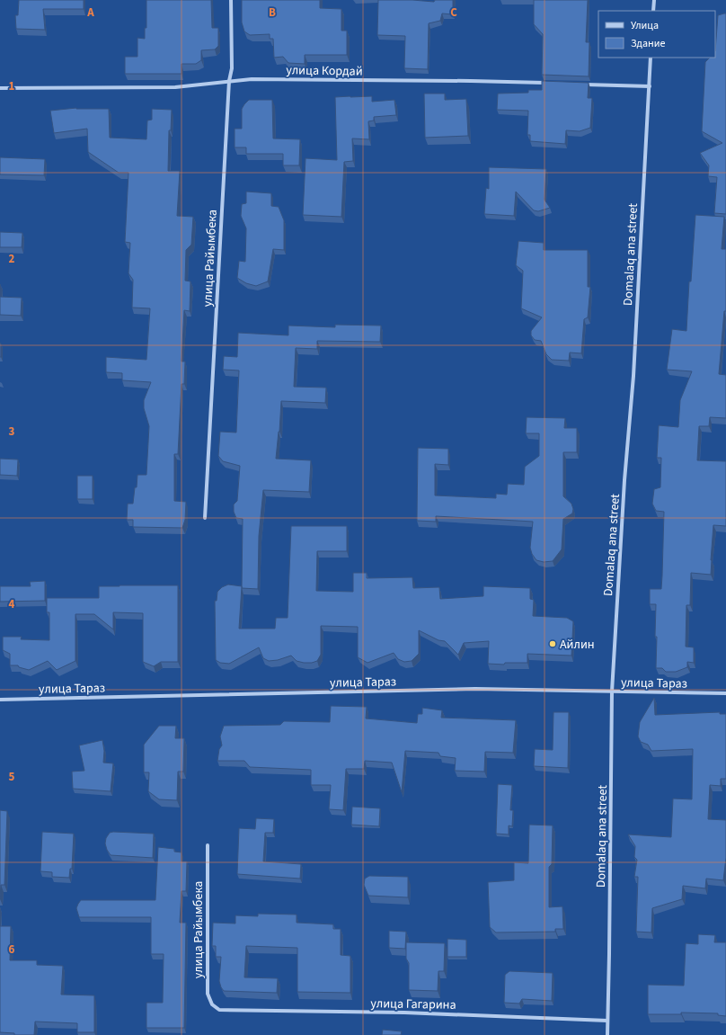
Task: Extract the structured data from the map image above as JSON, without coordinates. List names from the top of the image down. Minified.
{"streets":{"street":["улица Кордай","Domalaq ana street","улица Райымбека","улица Тараз","улица Гагарина"]},"crossings":[["улица Кордай","улица Райымбека"],["Domalaq ana street","улица Тараз"],["Domalaq ana street","улица Гагарина"],["улица Райымбека","улица Гагарина"]],"places":["Айлин"],"legend":["Улица","Здание"],"grid":{"columns":["A","B","C"],"rows":["1","2","3","4","5","6"]}}
